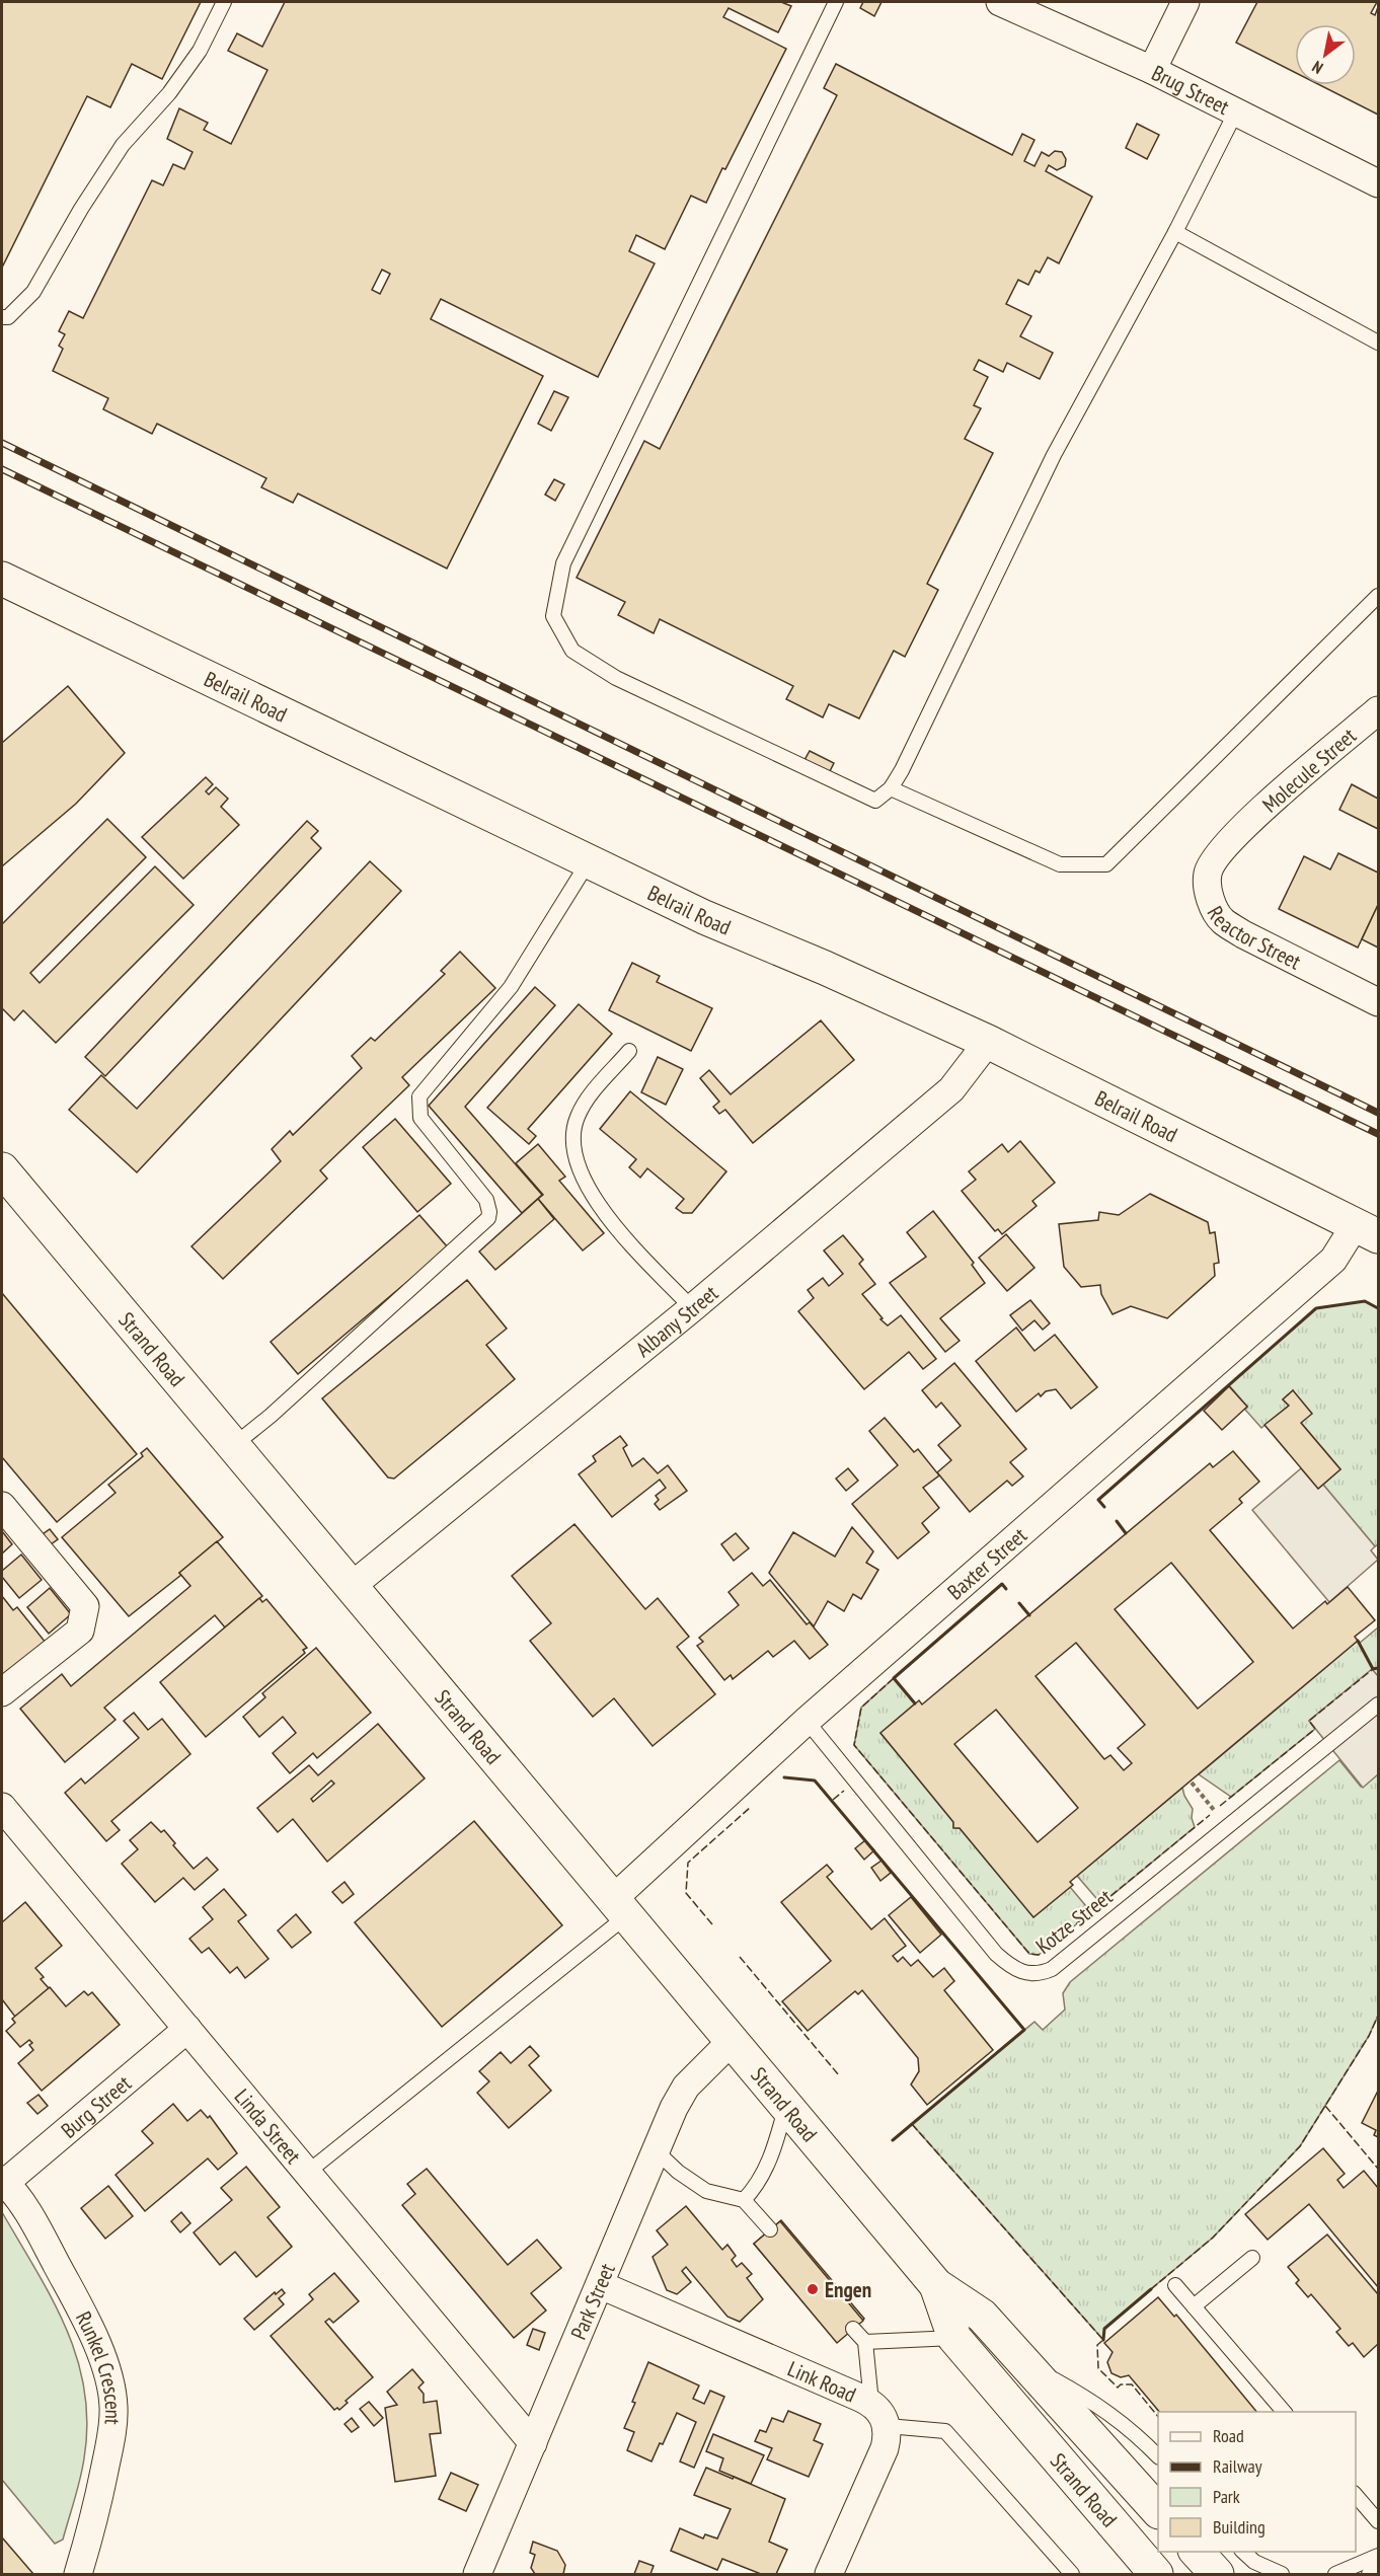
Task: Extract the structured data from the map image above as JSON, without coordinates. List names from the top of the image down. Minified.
{"streets":{"main road":["Belrail Road","Strand Road"],"street":["Brug Street","Molecule Street","Reactor Street","Albany Street","Baxter Street","Burg Street","Linda Street","Park Street","Runkel Crescent","Link Road"],"lane":["Kotze Street"]},"crossings":[["Belrail Road","Albany Street"],["Belrail Road","Baxter Street"],["Molecule Street","Reactor Street"],["Albany Street","Strand Road"],["Strand Road","Baxter Street"],["Strand Road","Park Street"],["Baxter Street","Kotze Street"],["Burg Street","Linda Street"],["Burg Street","Runkel Crescent"],["Linda Street","Park Street"],["Park Street","Link Road"]],"places":["Engen"],"legend":["Road","Railway","Park","Building"],"north":"bottom left"}
